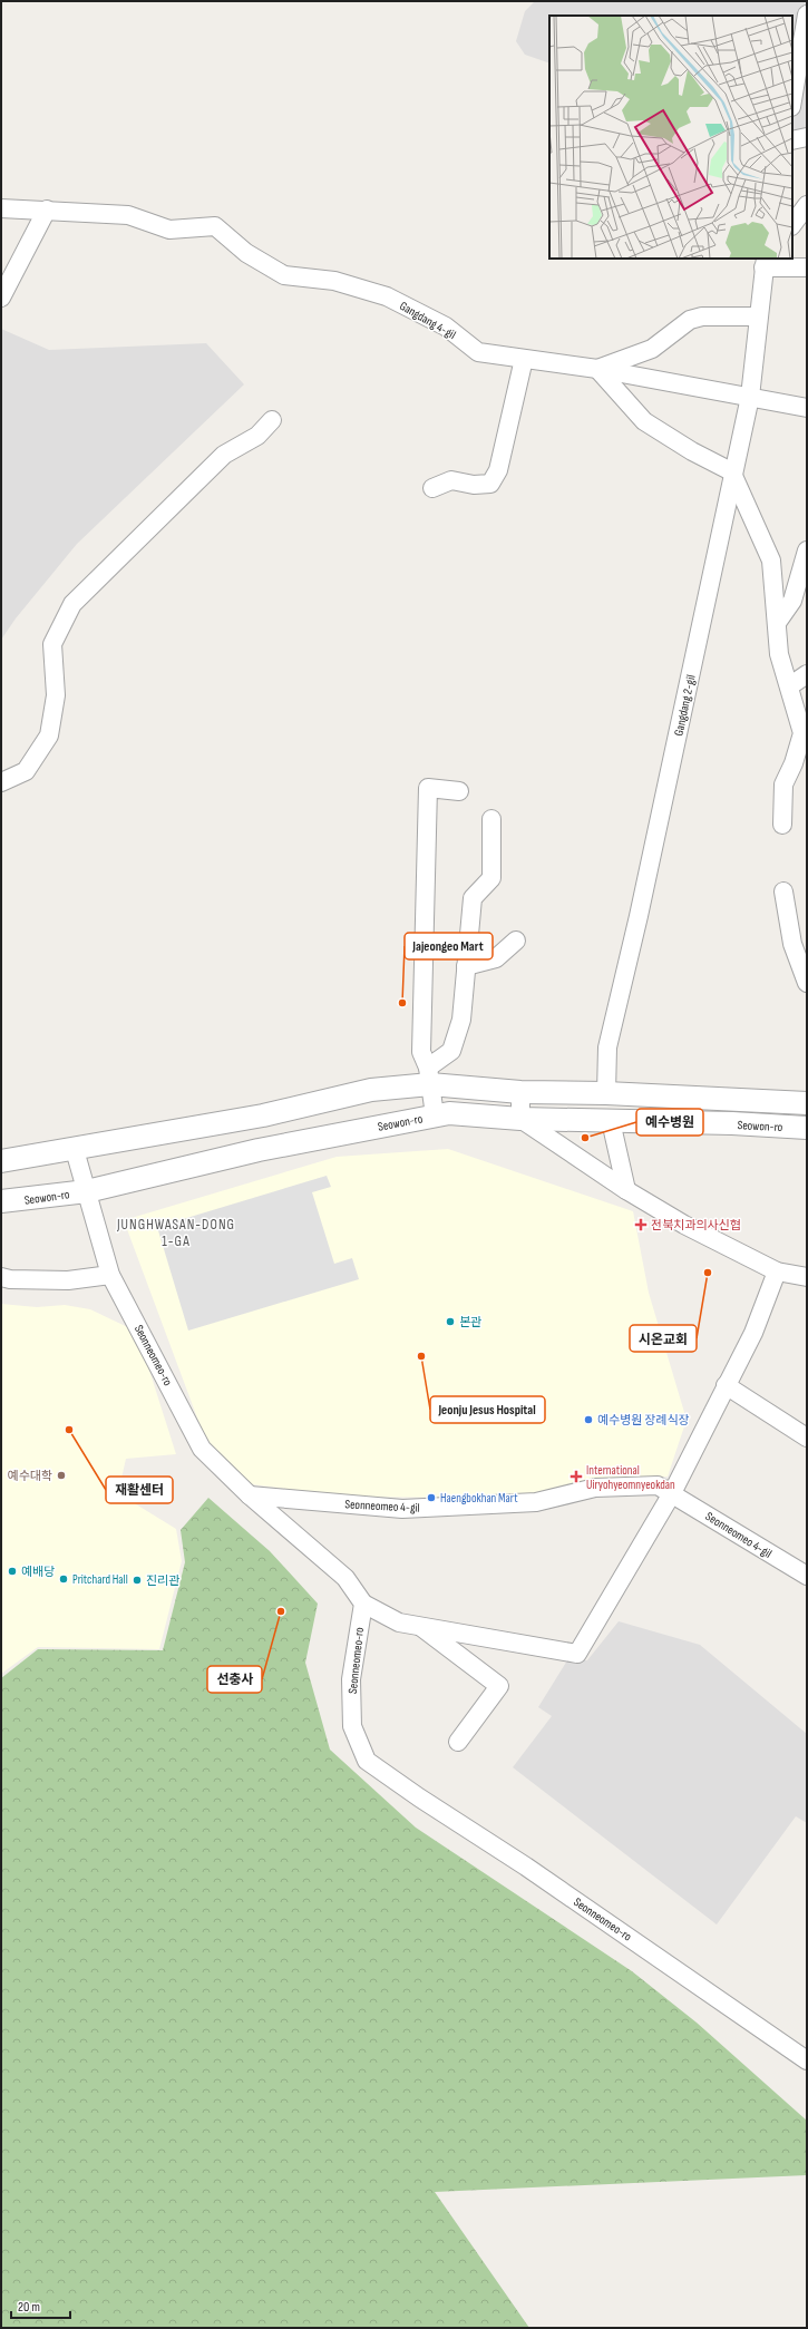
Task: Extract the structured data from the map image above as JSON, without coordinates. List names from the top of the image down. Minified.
{"streets":{"street":["Gangdang 4-gil","Gangdang 2-gil","Seowon-ro","Seonneomeo-ro","Seonneomeo 4-gil"]},"crossings":[["Gangdang 4-gil","Gangdang 2-gil"],["Gangdang 2-gil","Seowon-ro"],["Seowon-ro","Seonneomeo-ro"],["Seonneomeo-ro","Seonneomeo 4-gil"]],"districts":["JUNGHWASAN-DONG 1-GA"],"places":{"other":["Jajeongeo Mart","예수병원","시온교회","본관","Jeonju Jesus Hospital","예수병원 장례식장","재활센터","예수대학","Haengbokhan Mart","예배당","Pritchard Hall","진리관","선충사"],"health":["전북치과의사신협","International Uiryohyeomnyeokdan"]},"scale_bar":"20 m"}
